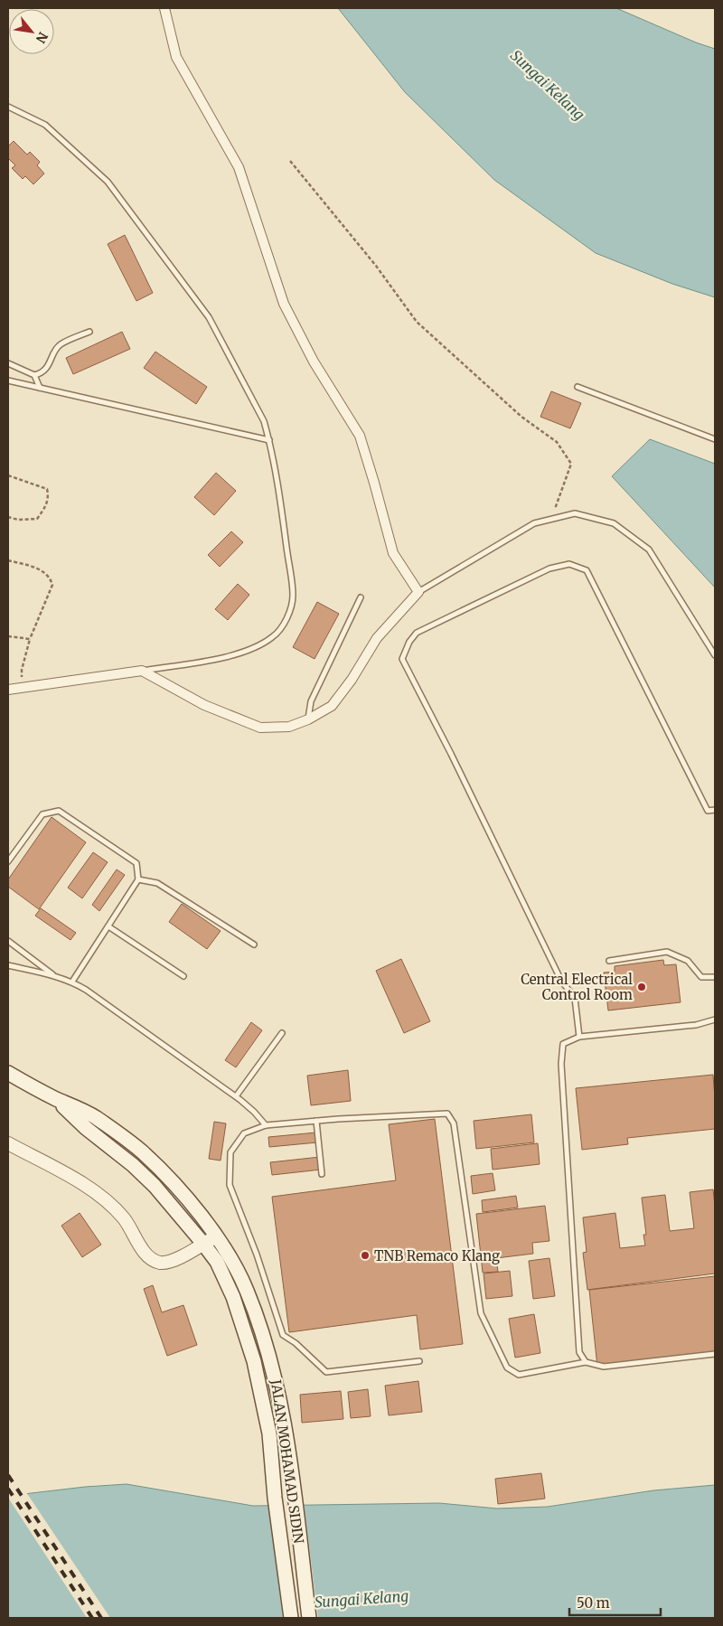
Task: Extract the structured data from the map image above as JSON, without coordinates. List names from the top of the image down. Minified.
{"streets":{"main road":["JALAN MOHAMAD SIDIN"]},"water":["Sungai Kelang"],"places":["Central Electrical Control Room","TNB Remaco Klang"],"scale_bar":"50 m","north":"bottom right"}
